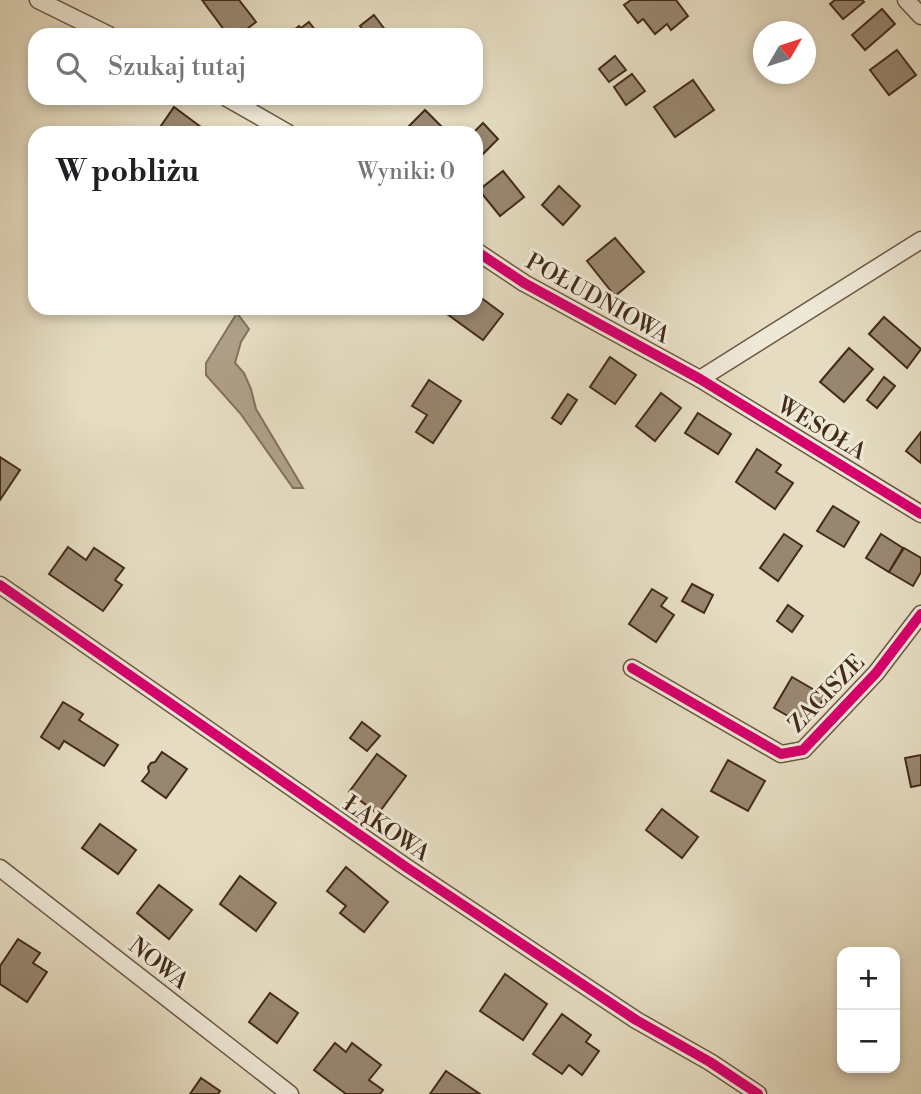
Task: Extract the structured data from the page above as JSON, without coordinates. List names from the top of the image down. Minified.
{"streets":{"street":["POŁUDNIOWA","WESOŁA","ZACISZE","ŁĄKOWA","NOWA"]},"crossings":[["POŁUDNIOWA","WESOŁA"]],"north":"top right","page":{"search":"Szukaj tutaj","heading":["W pobliżu","Wyniki: 0"],"map_buttons":["+","−"]}}
